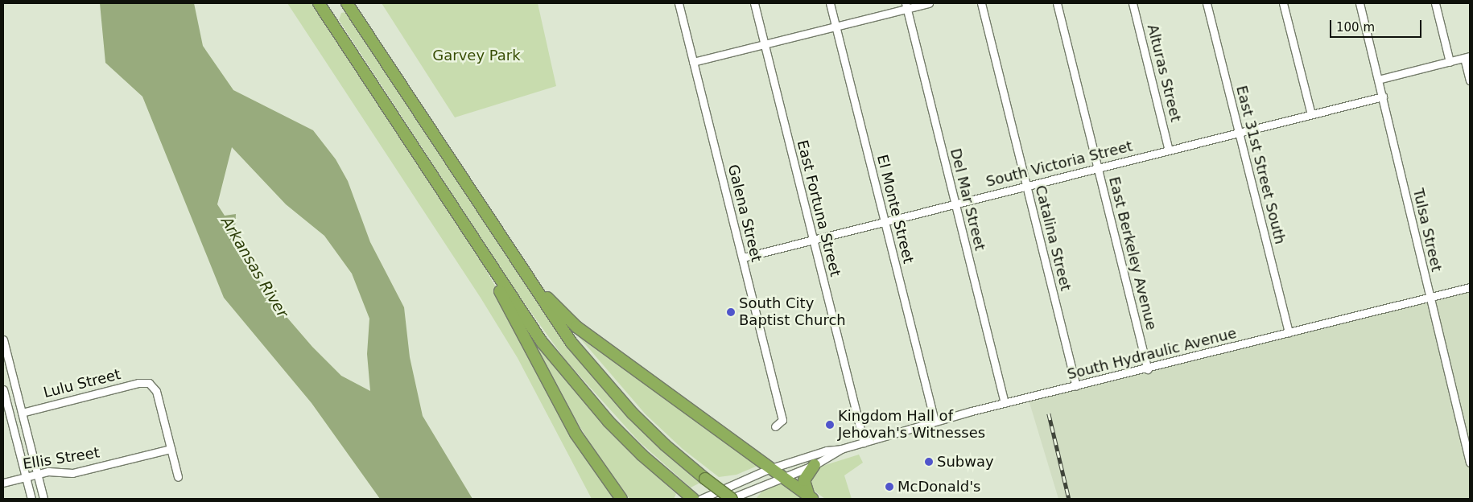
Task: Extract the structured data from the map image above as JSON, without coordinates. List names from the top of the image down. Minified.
{"streets":{"street":["Alturas Street","South Victoria Street","East 31st Street South","Del Mar Street","East Fortuna Street","El Monte Street","Galena Street","Tulsa Street","Catalina Street","East Berkeley Avenue","South Hydraulic Avenue","Lulu Street","Ellis Street"]},"crossings":[["Alturas Street","South Victoria Street"],["South Victoria Street","East 31st Street South"],["South Victoria Street","Del Mar Street"],["South Victoria Street","East Fortuna Street"],["South Victoria Street","El Monte Street"],["South Victoria Street","Galena Street"],["South Victoria Street","Tulsa Street"],["South Victoria Street","Catalina Street"],["South Victoria Street","East Berkeley Avenue"],["East 31st Street South","South Hydraulic Avenue"],["Del Mar Street","South Hydraulic Avenue"],["East Fortuna Street","South Hydraulic Avenue"],["El Monte Street","South Hydraulic Avenue"],["Tulsa Street","South Hydraulic Avenue"],["Catalina Street","South Hydraulic Avenue"],["East Berkeley Avenue","South Hydraulic Avenue"],["Lulu Street","Ellis Street"]],"water":["Arkansas River"],"parks":["Garvey Park"],"places":["South City Baptist Church","Kingdom Hall of Jehovah's Witnesses","Subway","McDonald's"],"scale_bar":"100 m"}
